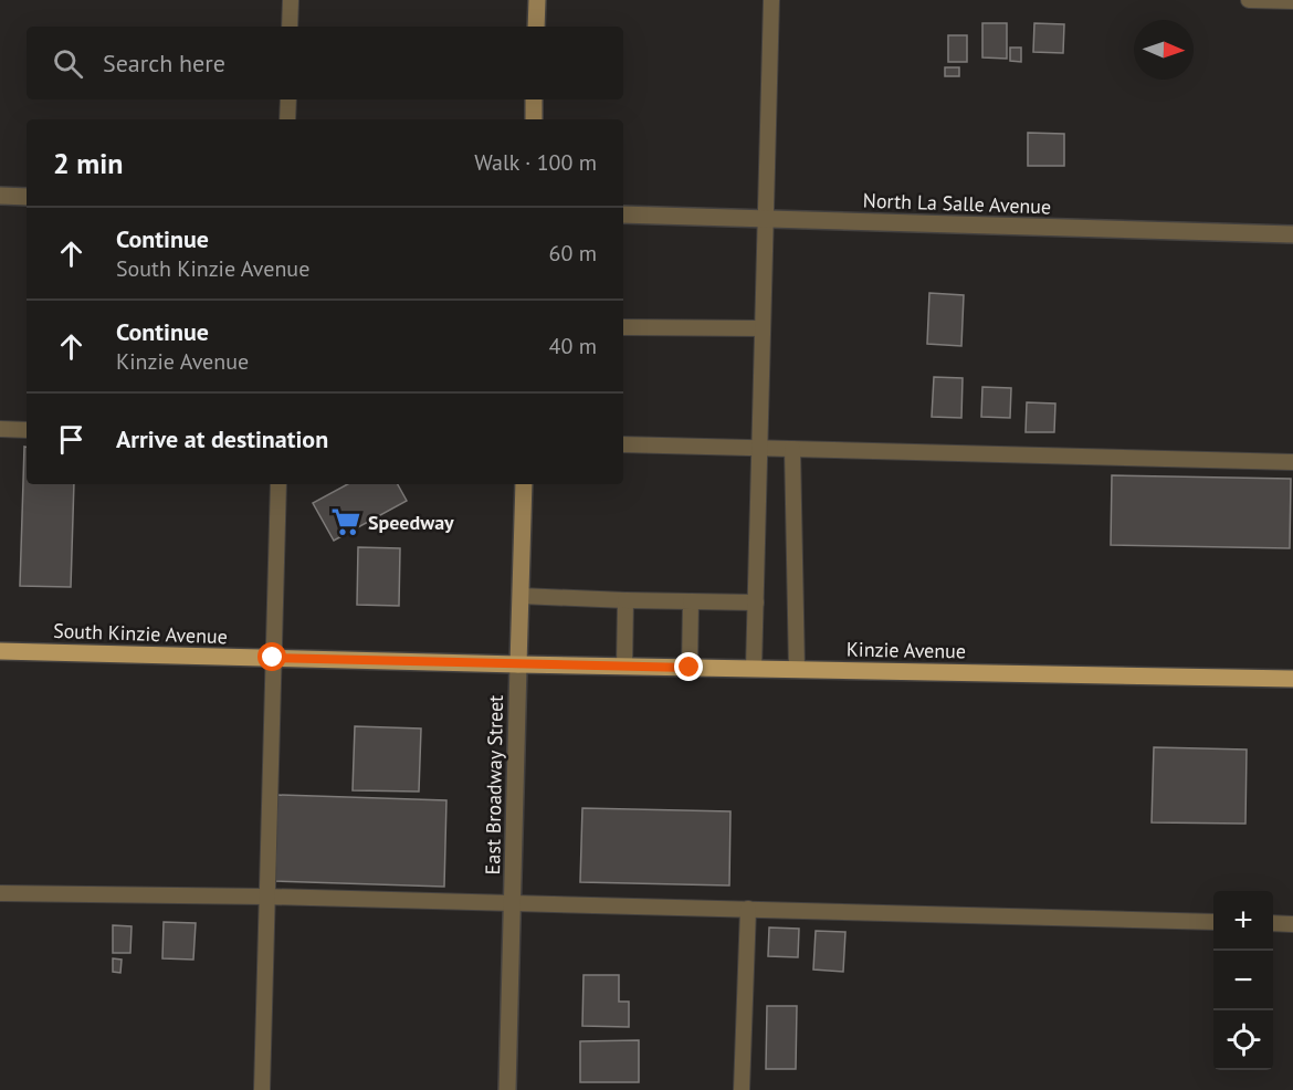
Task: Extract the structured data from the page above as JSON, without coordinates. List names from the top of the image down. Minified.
{"streets":{"main road":["South Kinzie Avenue","Kinzie Avenue","East Broadway Street"],"street":["North La Salle Avenue"]},"crossings":[["South Kinzie Avenue","Kinzie Avenue"],["South Kinzie Avenue","East Broadway Street"],["Kinzie Avenue","East Broadway Street"]],"places":{"supermarket":["Speedway"]},"north":"right","page":{"search":"Search here","heading":["2 min","Walk · 100 m"],"list":[["Continue","South Kinzie Avenue","60 m"],["Continue","Kinzie Avenue","40 m"],"Arrive at destination"],"map_buttons":["+","−"]}}
